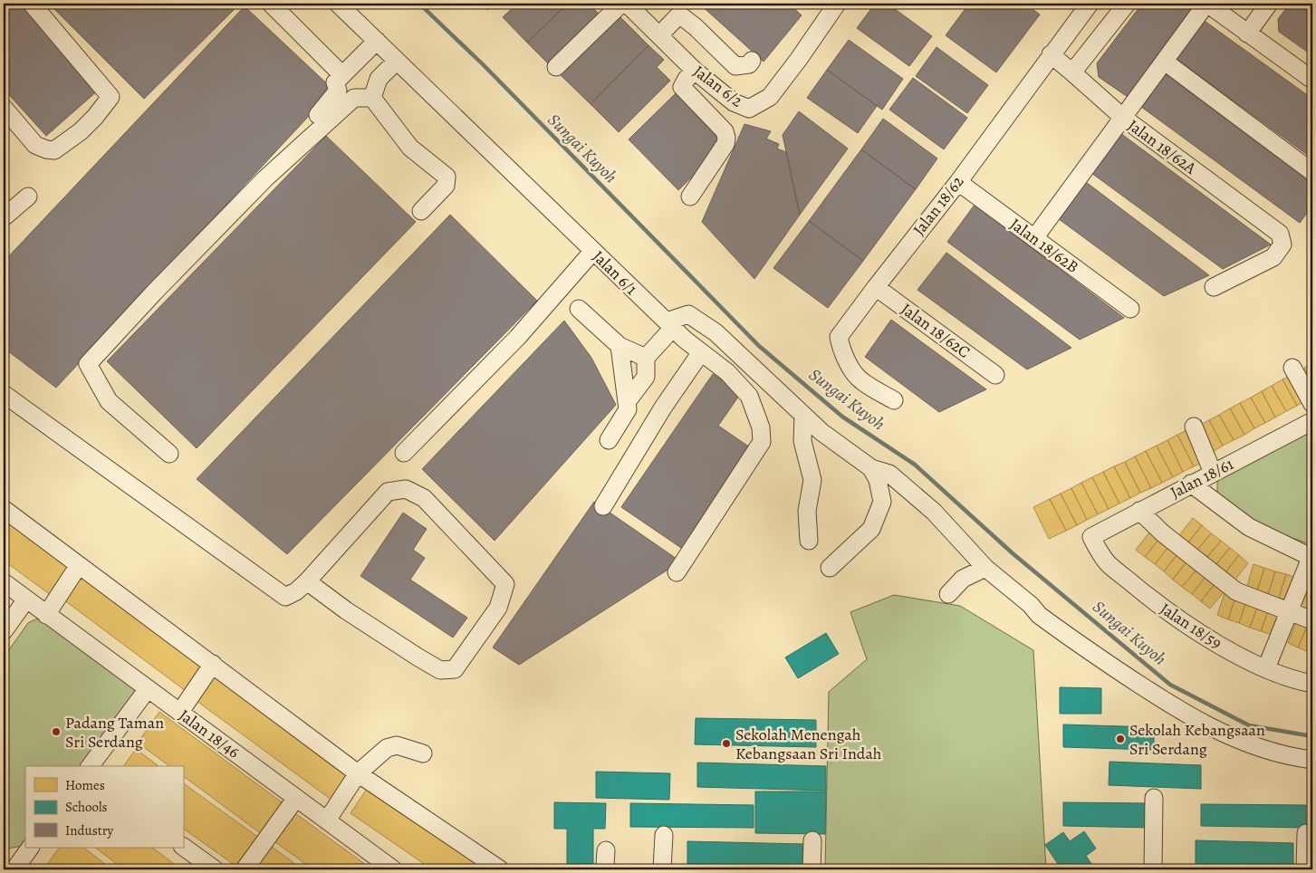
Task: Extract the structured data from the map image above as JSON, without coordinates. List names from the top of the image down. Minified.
{"streets":{"street":["Jalan 6/2","Jalan 18/62A","Jalan 18/62","Jalan 18/62B","Jalan 6/1","Jalan 18/62C","Jalan 18/61","Jalan 18/59","Jalan 18/46"]},"crossings":[["Jalan 18/62A","Jalan 18/62"],["Jalan 18/62","Jalan 18/62B"],["Jalan 18/62","Jalan 18/62C"],["Jalan 18/61","Jalan 18/59"]],"water":["Sungai Kuyoh"],"places":["Padang Taman Sri Serdang","Sekolah Kebangsaan Sri Serdang","Sekolah Menengah Kebangsaan Sri Indah"],"legend":["Homes","Schools","Industry"]}
